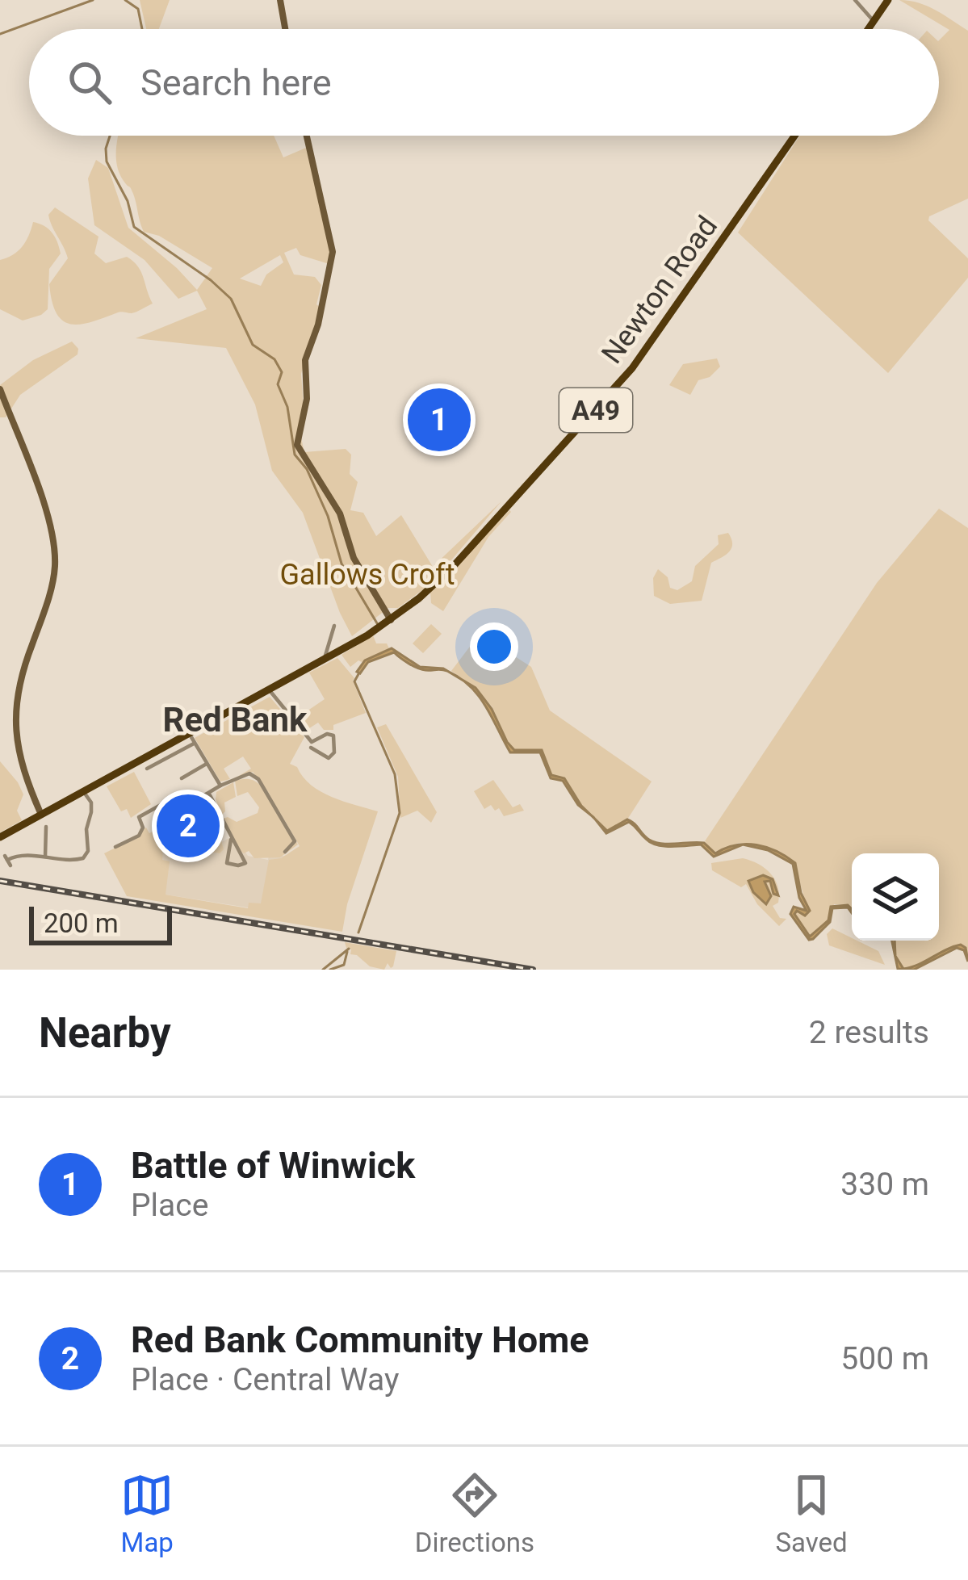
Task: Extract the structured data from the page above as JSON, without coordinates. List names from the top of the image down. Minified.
{"streets":{"main road":["Newton Road","A49"]},"crossings":[["Newton Road","A49"]],"districts":["Red Bank"],"parks":["Gallows Croft"],"scale_bar":"200 m","page":{"search":"Search here","pins":["1","2"],"scale":"200 m","heading":["Nearby","2 results"],"list":[{"mark":"1","name":"Battle of Winwick","note":"Place","value":"330 m"},{"mark":"2","name":"Red Bank Community Home","note":"Place · Central Way","value":"500 m"}],"nav":["Map","Directions","Saved"]}}
